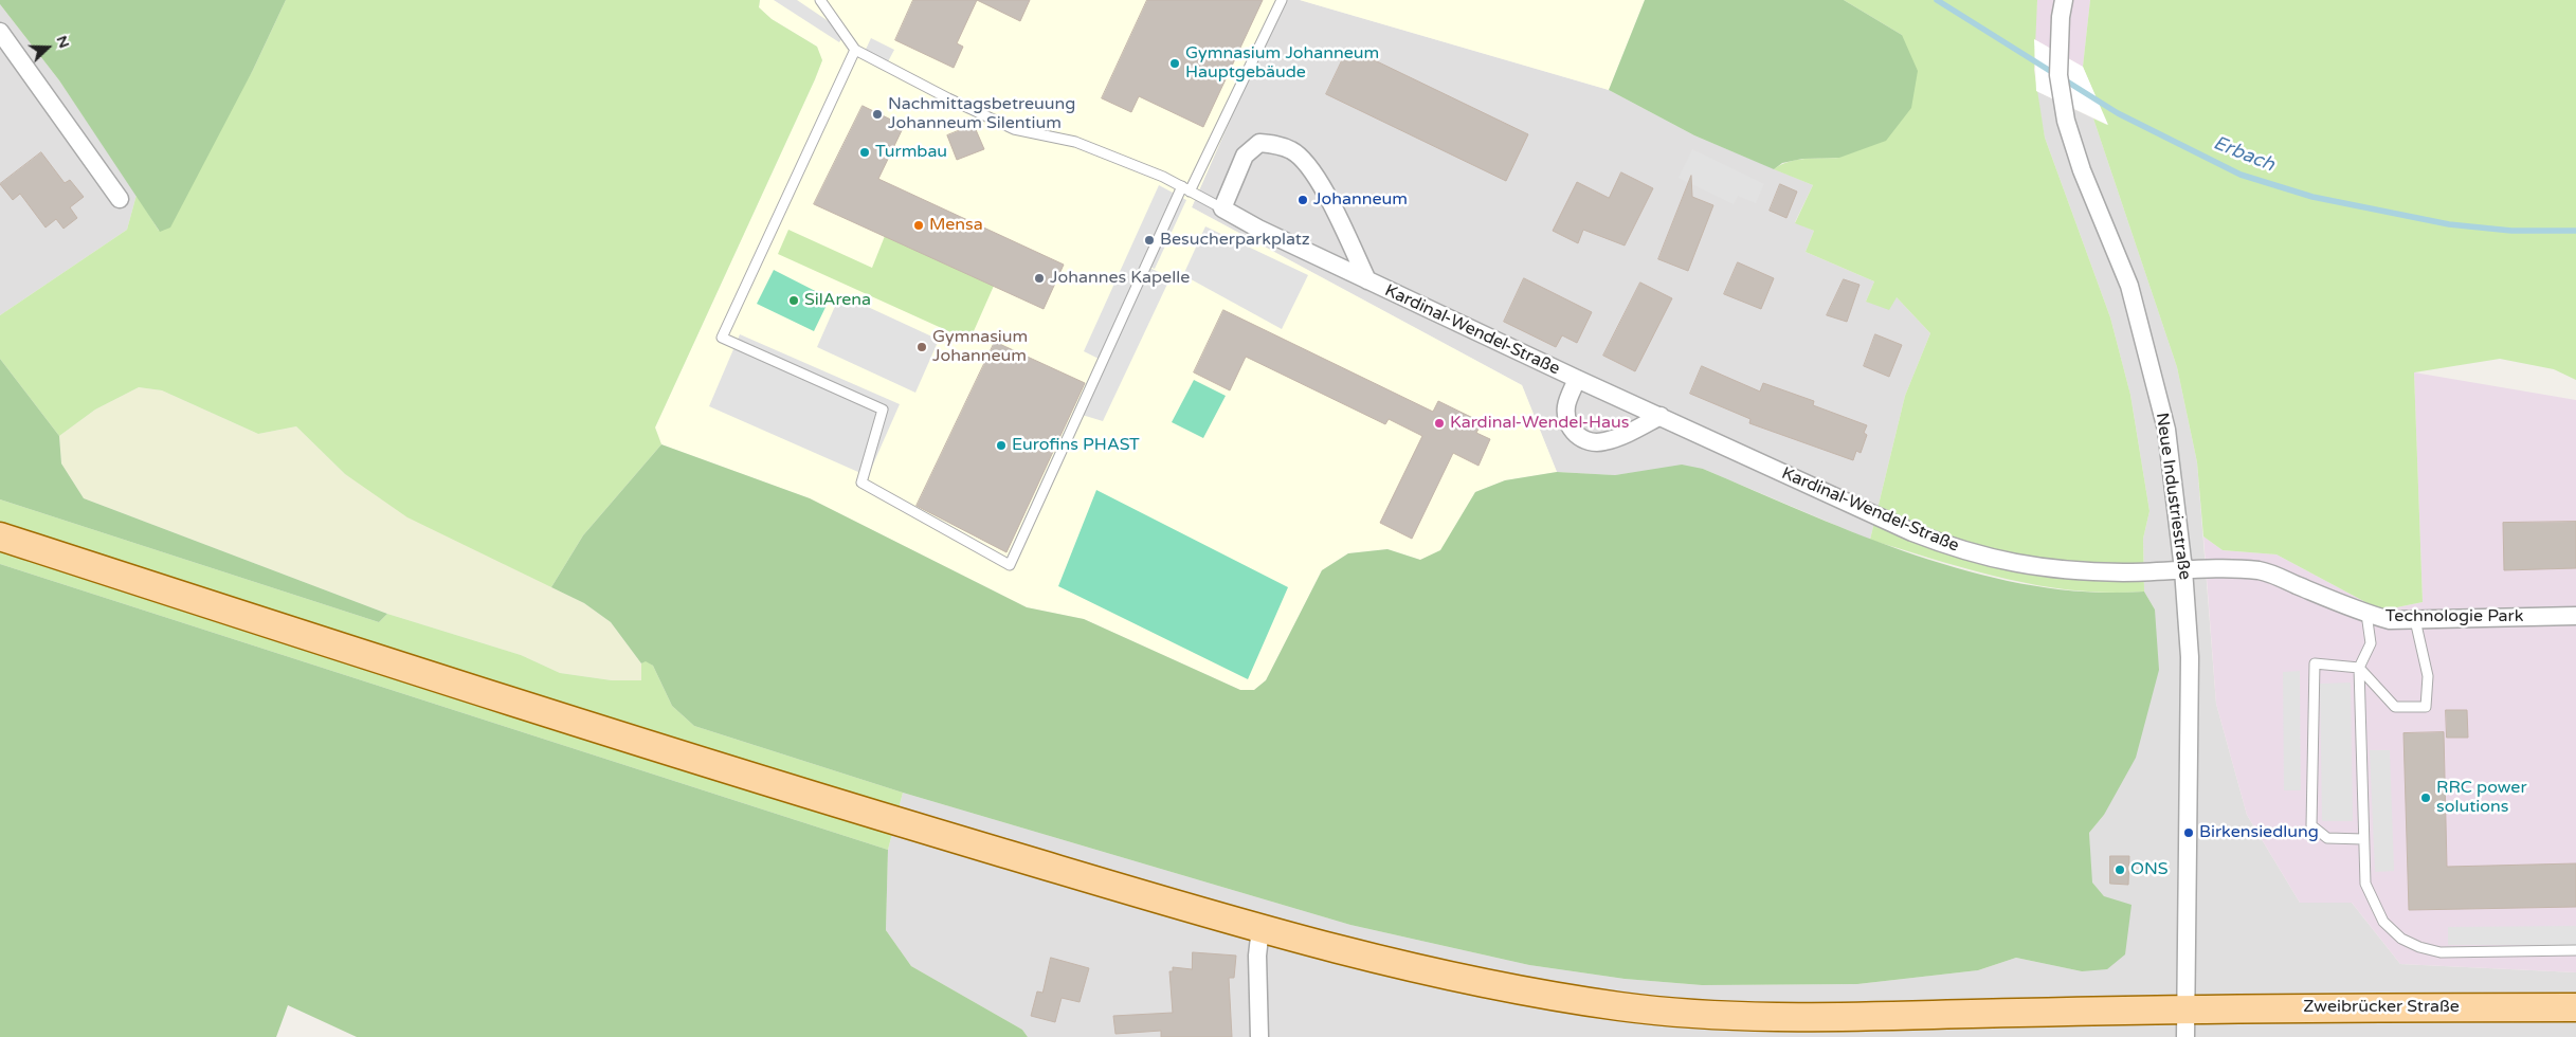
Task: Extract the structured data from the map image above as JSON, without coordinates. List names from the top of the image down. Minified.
{"streets":{"main road":["Zweibrücker Straße"],"street":["Kardinal-Wendel-Straße","Neue Industriestraße","Technologie Park"]},"crossings":[["Kardinal-Wendel-Straße","Neue Industriestraße"],["Kardinal-Wendel-Straße","Technologie Park"],["Neue Industriestraße","Technologie Park"],["Neue Industriestraße","Zweibrücker Straße"]],"water":["Erbach"],"places":["Gymnasium Johanneum Hauptgebäude","Nachmittagsbetreuung Johanneum Silentium","Turmbau","Johanneum","Mensa","Besucherparkplatz","Johannes Kapelle","SilArena","Gymnasium Johanneum","Kardinal-Wendel-Haus","Eurofins PHAST","RRC power solutions","Birkensiedlung","ONS"],"north":"right"}
